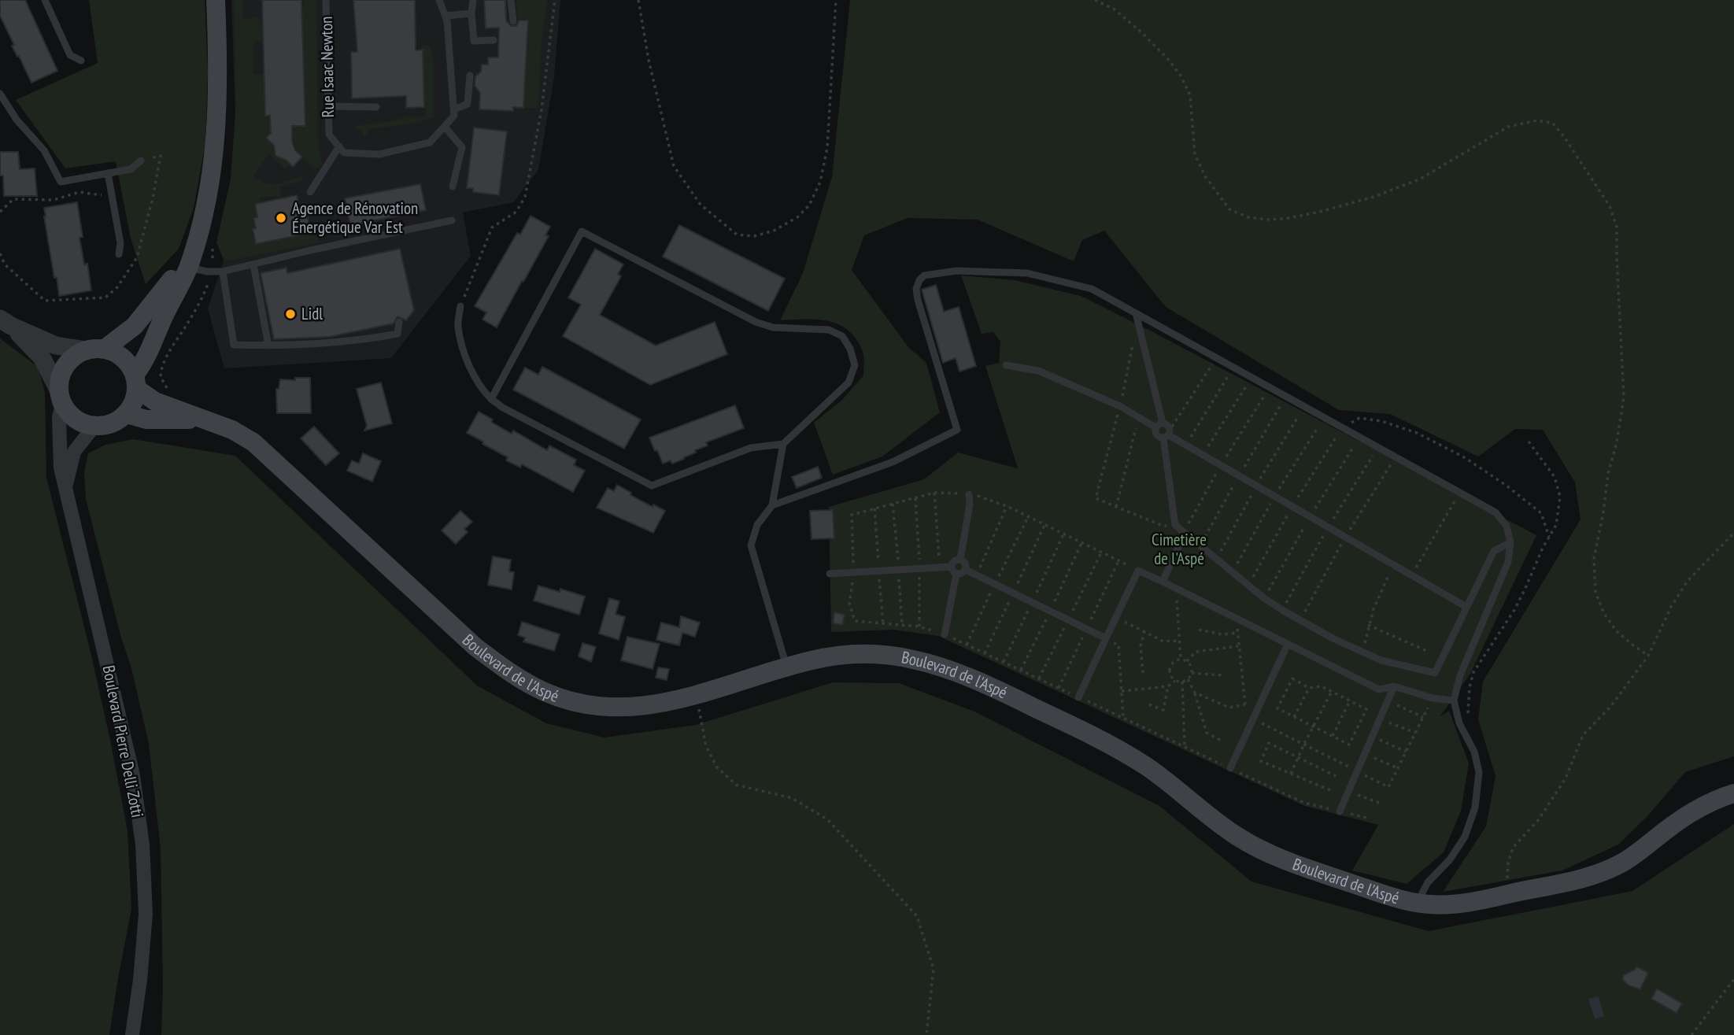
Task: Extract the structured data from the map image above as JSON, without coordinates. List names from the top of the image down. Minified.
{"streets":{"main road":["Boulevard de l'Aspé"],"street":["Boulevard Pierre Delli Zotti"],"lane":["Rue Isaac Newton"]},"crossings":[["Boulevard de l'Aspé","Boulevard Pierre Delli Zotti"]],"parks":["Cimetière de l'Aspé"],"places":["Agence de Rénovation Énergétique Var Est","Lidl"]}
